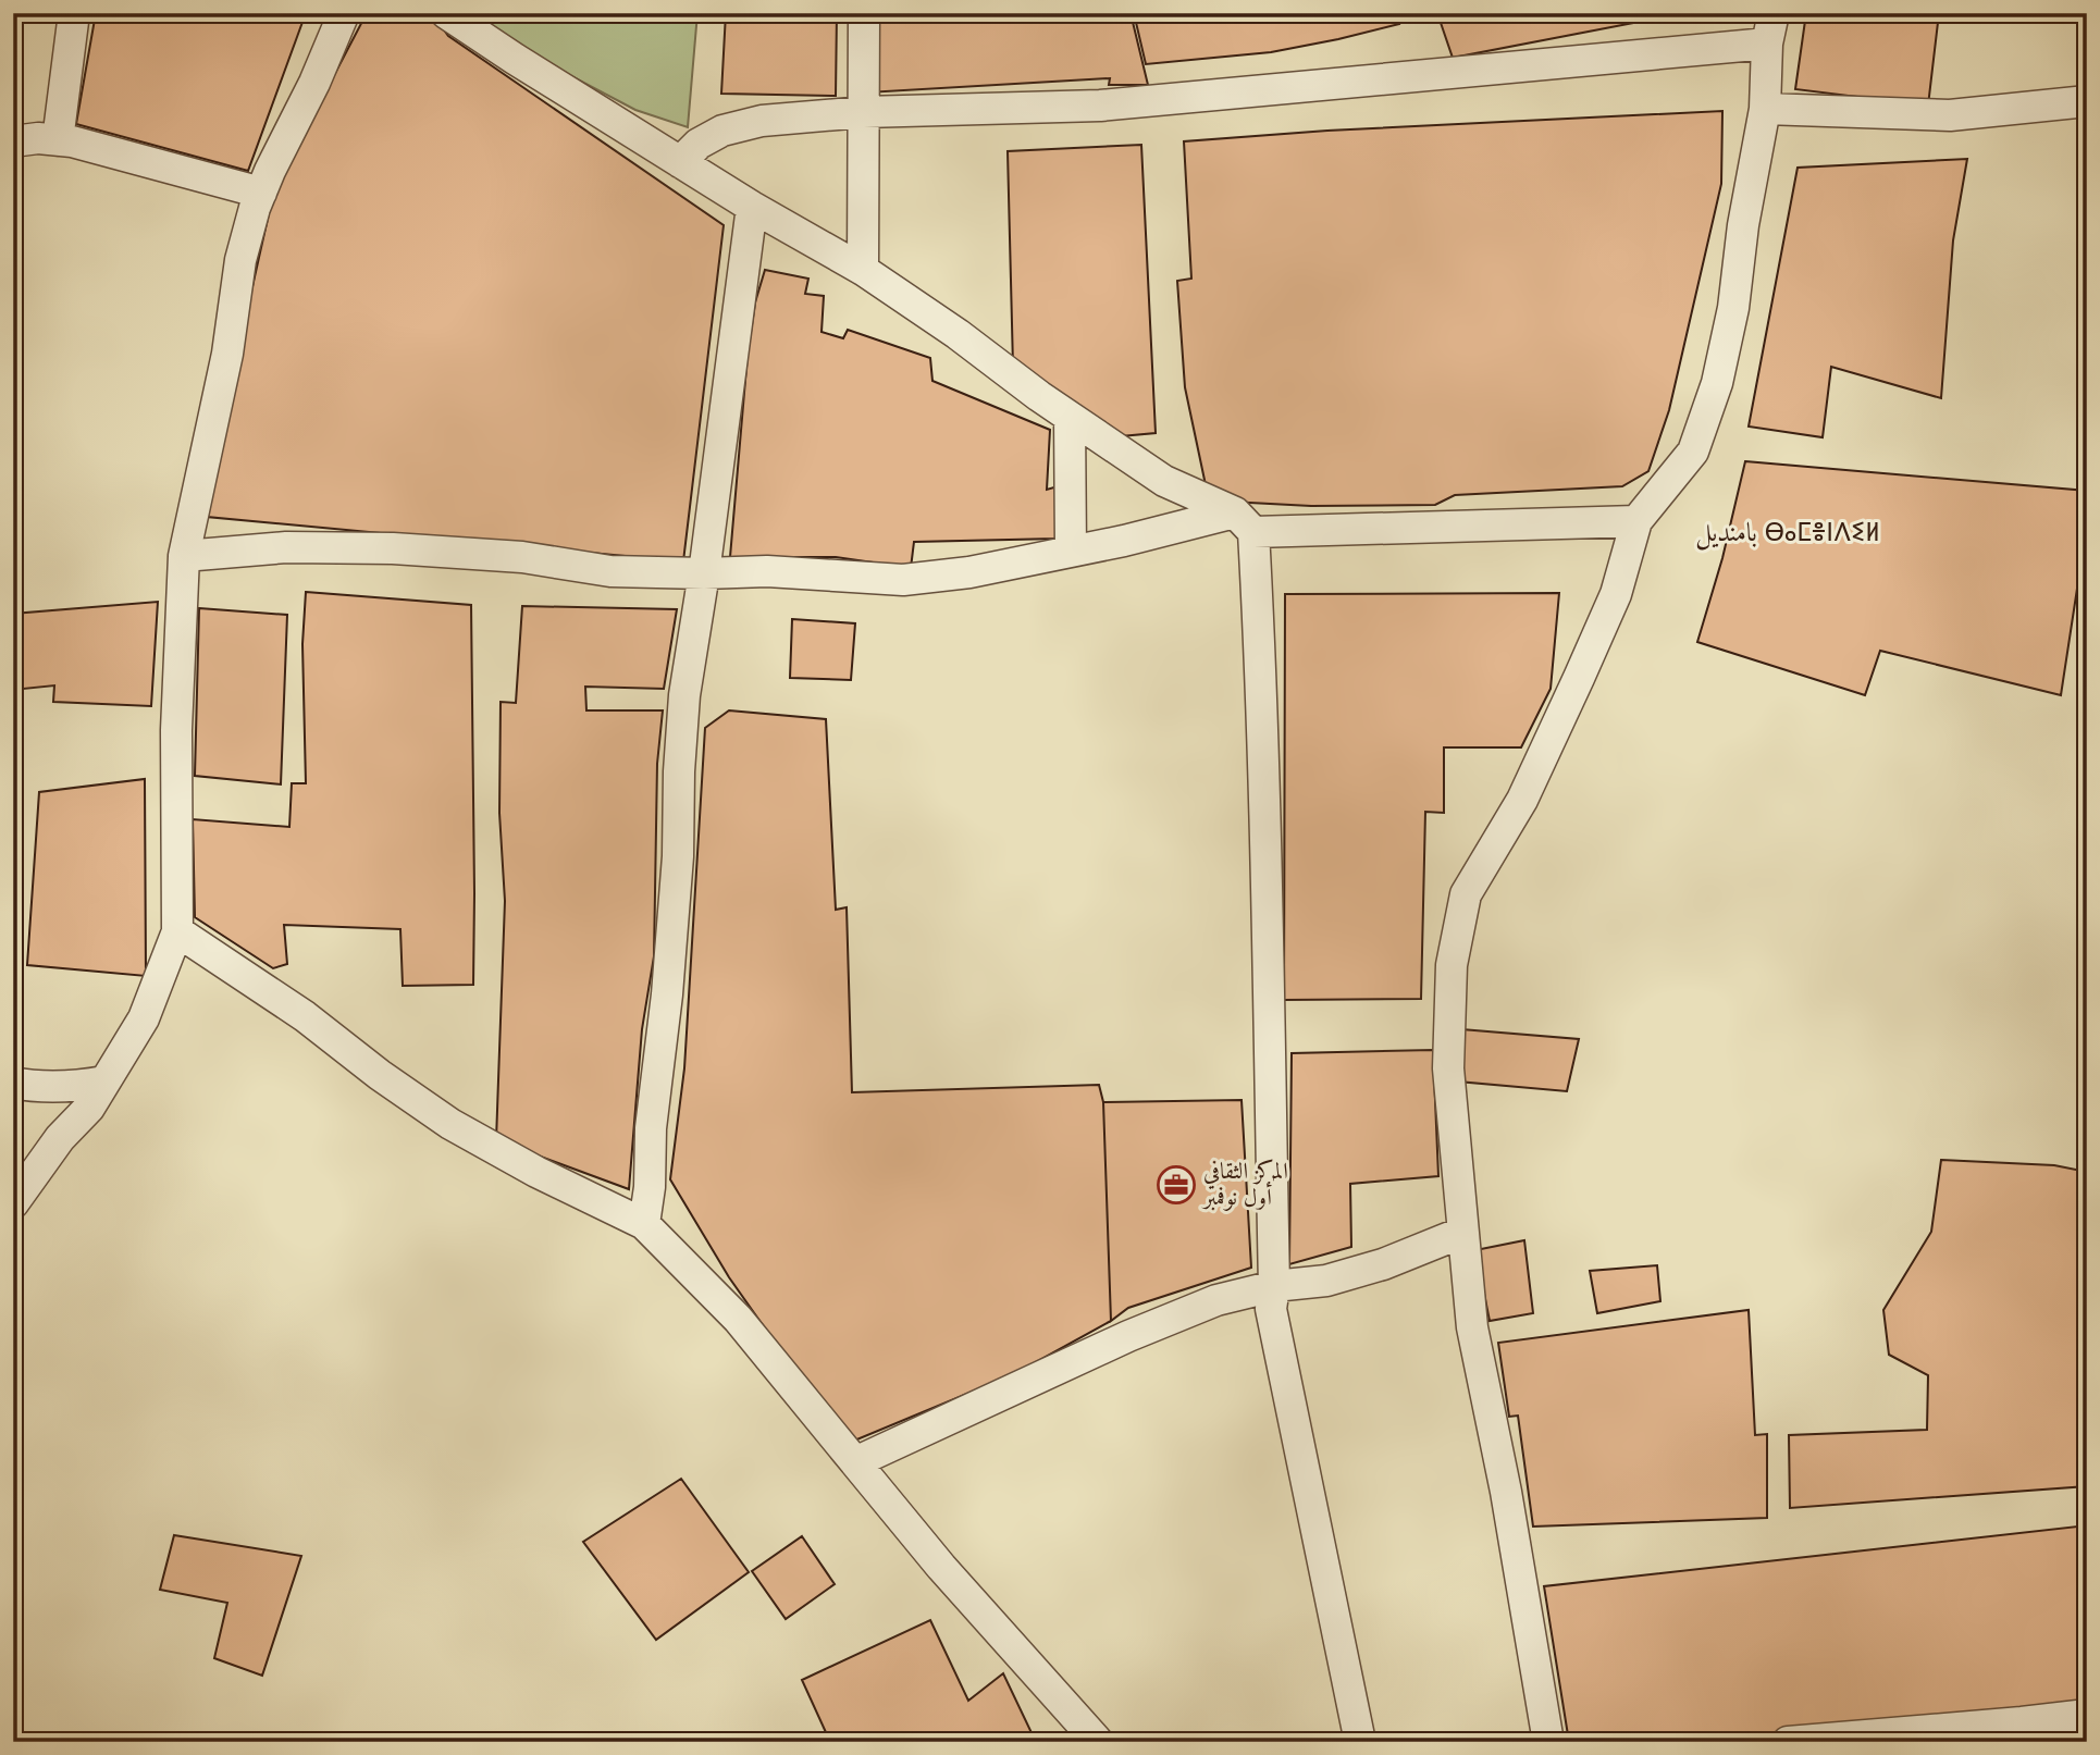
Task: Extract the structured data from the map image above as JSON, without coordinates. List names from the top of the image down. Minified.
{"districts":["بامنديل ⴱⴰⵎⴻⵏⴷⵉⵍ"],"places":{"office":["المركز الثقافي أول نوفمبر"]}}
